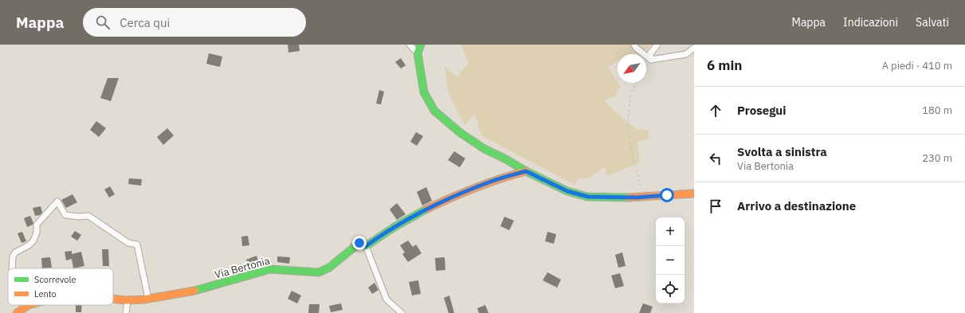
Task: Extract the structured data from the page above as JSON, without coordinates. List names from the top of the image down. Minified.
{"streets":{"street":["Via Bertonia"]},"legend":["Scorrevole","Lento"],"north":"bottom left","page":{"header":"Mappa","search":"Cerca qui","nav":["Mappa","Indicazioni","Salvati"],"heading":["6 min","A piedi · 410 m"],"list":[["Prosegui","180 m"],["Svolta a sinistra","Via Bertonia","230 m"],"Arrivo a destinazione"],"map_buttons":["+","−"]}}
